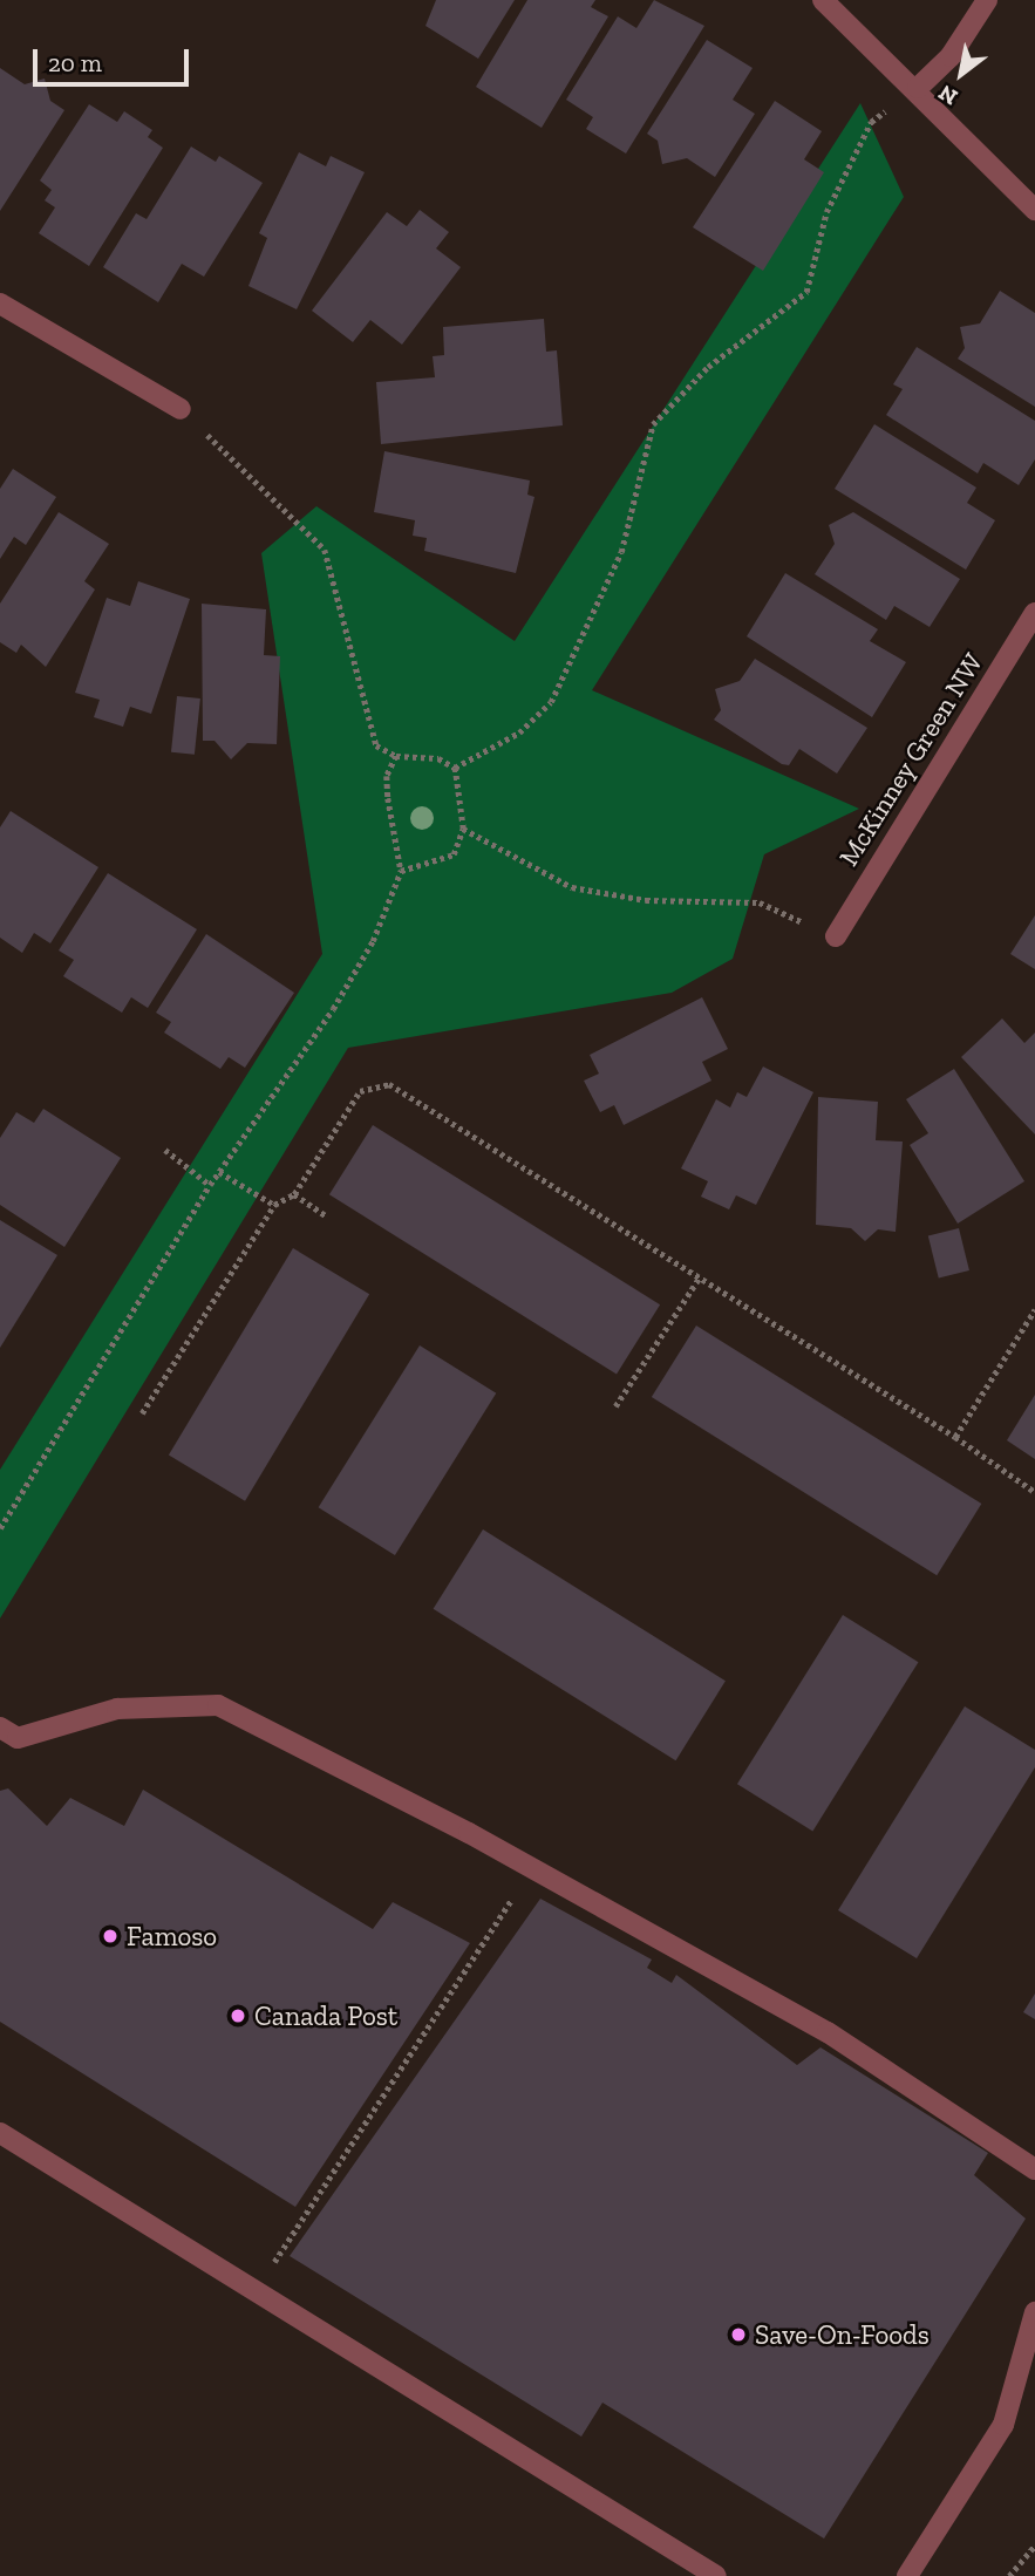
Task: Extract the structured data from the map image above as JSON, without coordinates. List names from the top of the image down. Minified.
{"streets":{"street":["McKinney Green NW"]},"places":["Famoso","Canada Post","Save-On-Foods"],"scale_bar":"20 m","north":"bottom left"}
